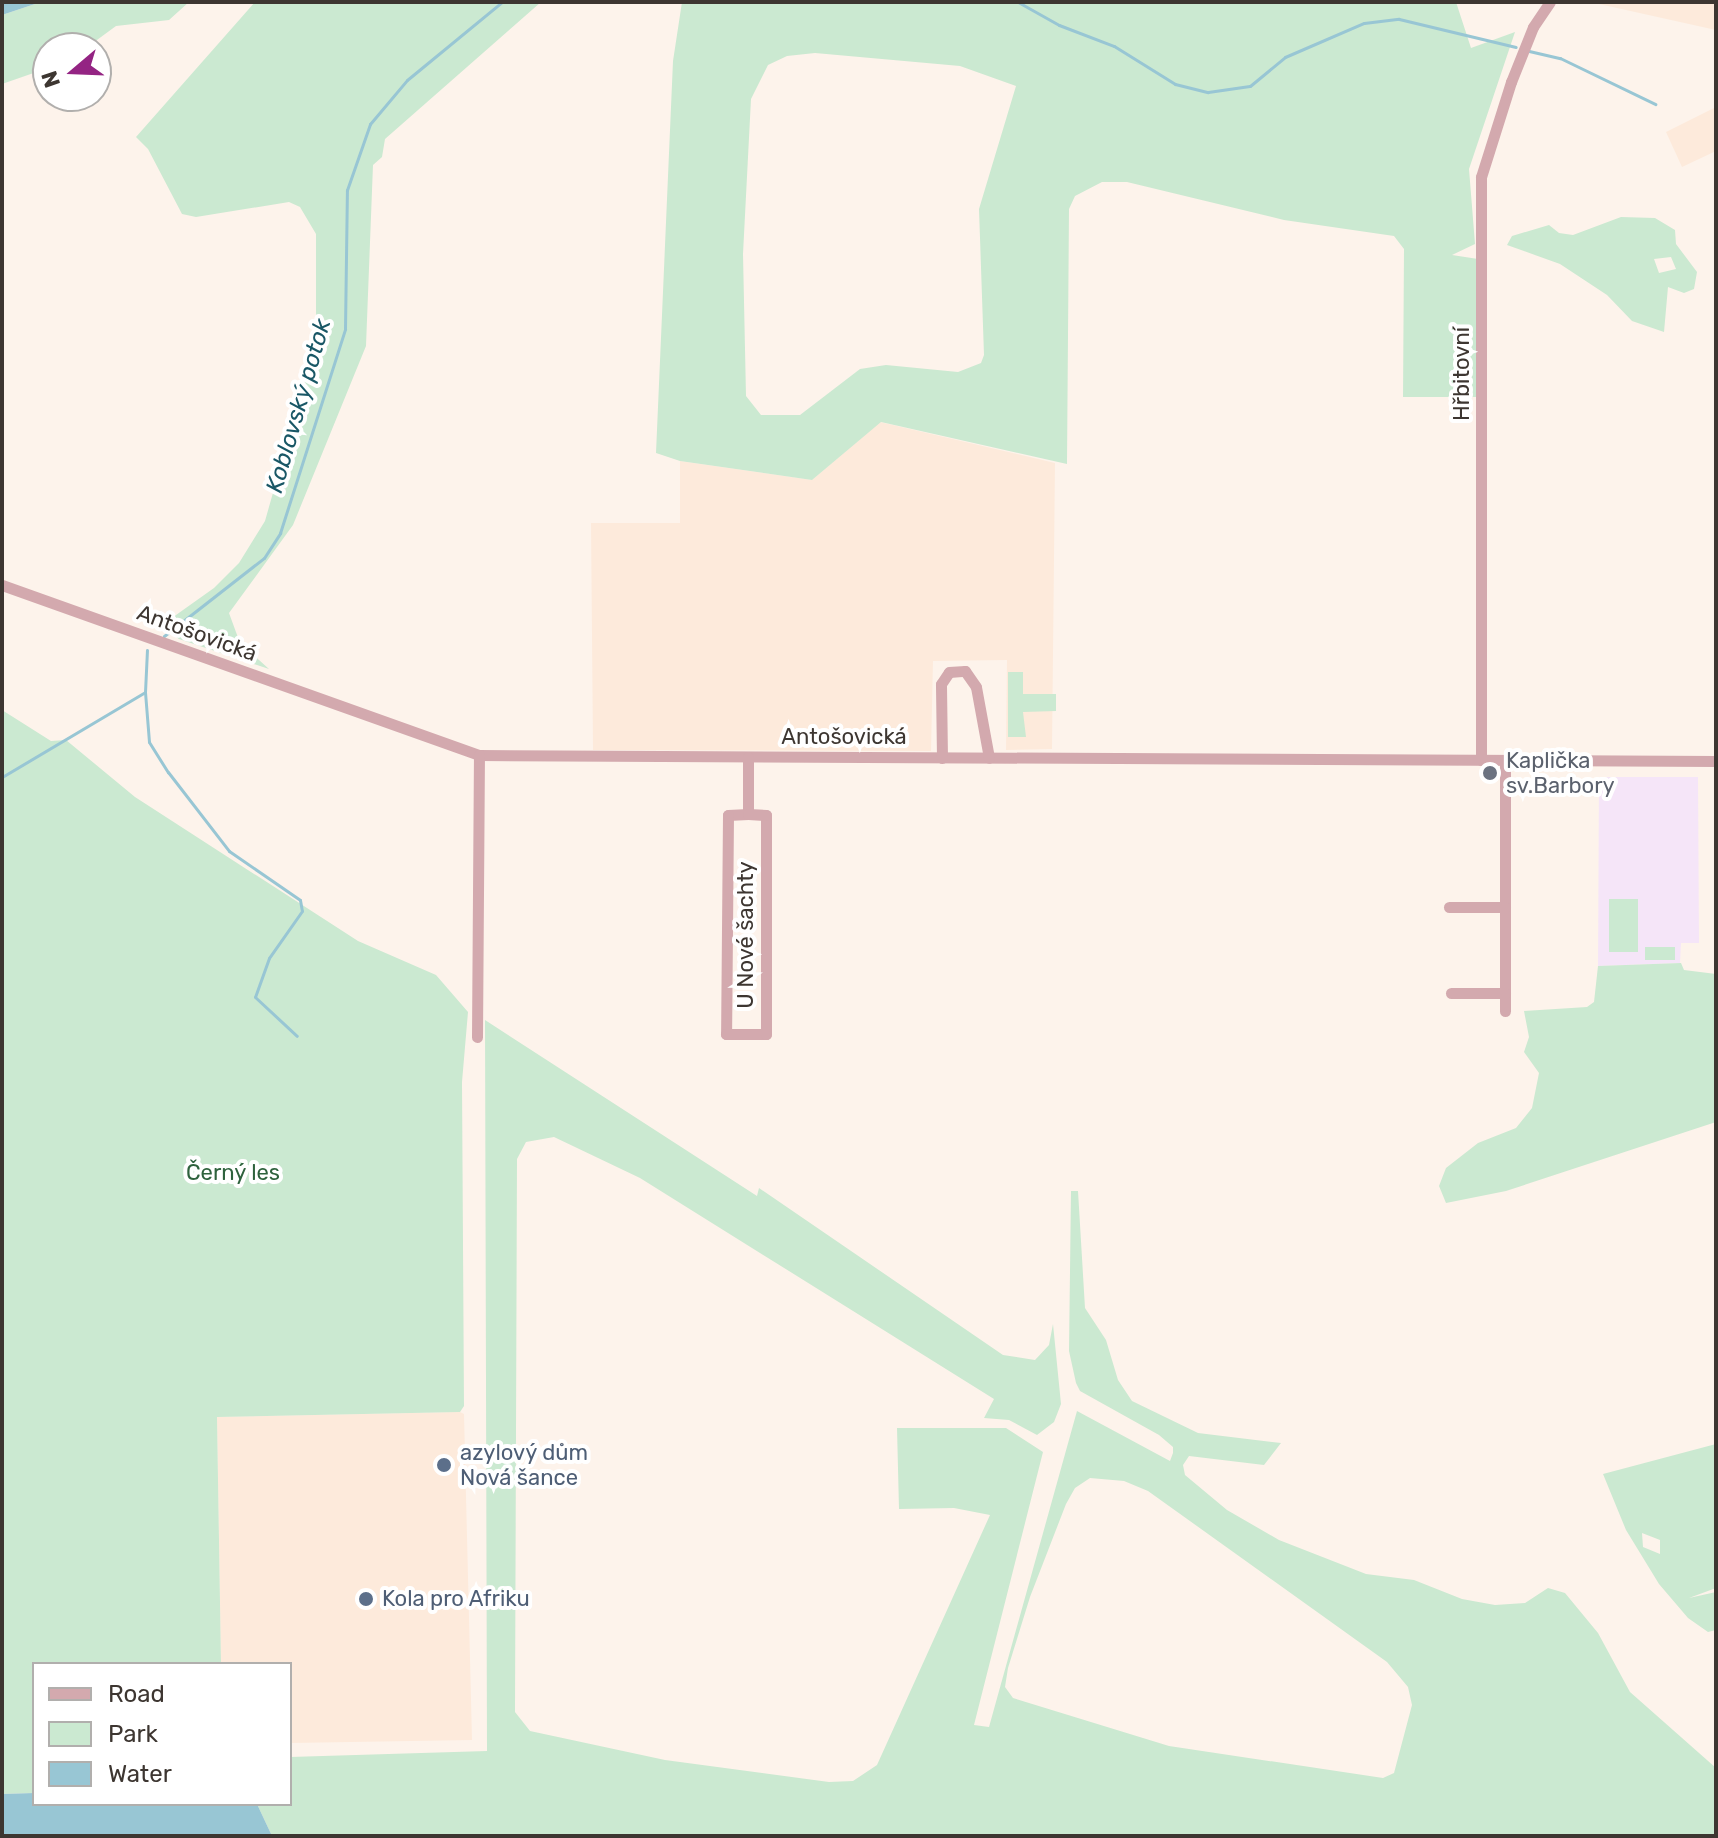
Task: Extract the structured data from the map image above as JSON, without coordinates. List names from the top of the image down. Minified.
{"streets":{"street":["Hřbitovní","Antošovická","U Nové šachty"]},"crossings":[["Hřbitovní","Antošovická"]],"water":["Koblovský potok"],"parks":["Černý les"],"places":["Kaplička sv.Barbory","azylový dům Nová šance","Kola pro Afriku"],"legend":["Road","Park","Water"],"north":"left"}
